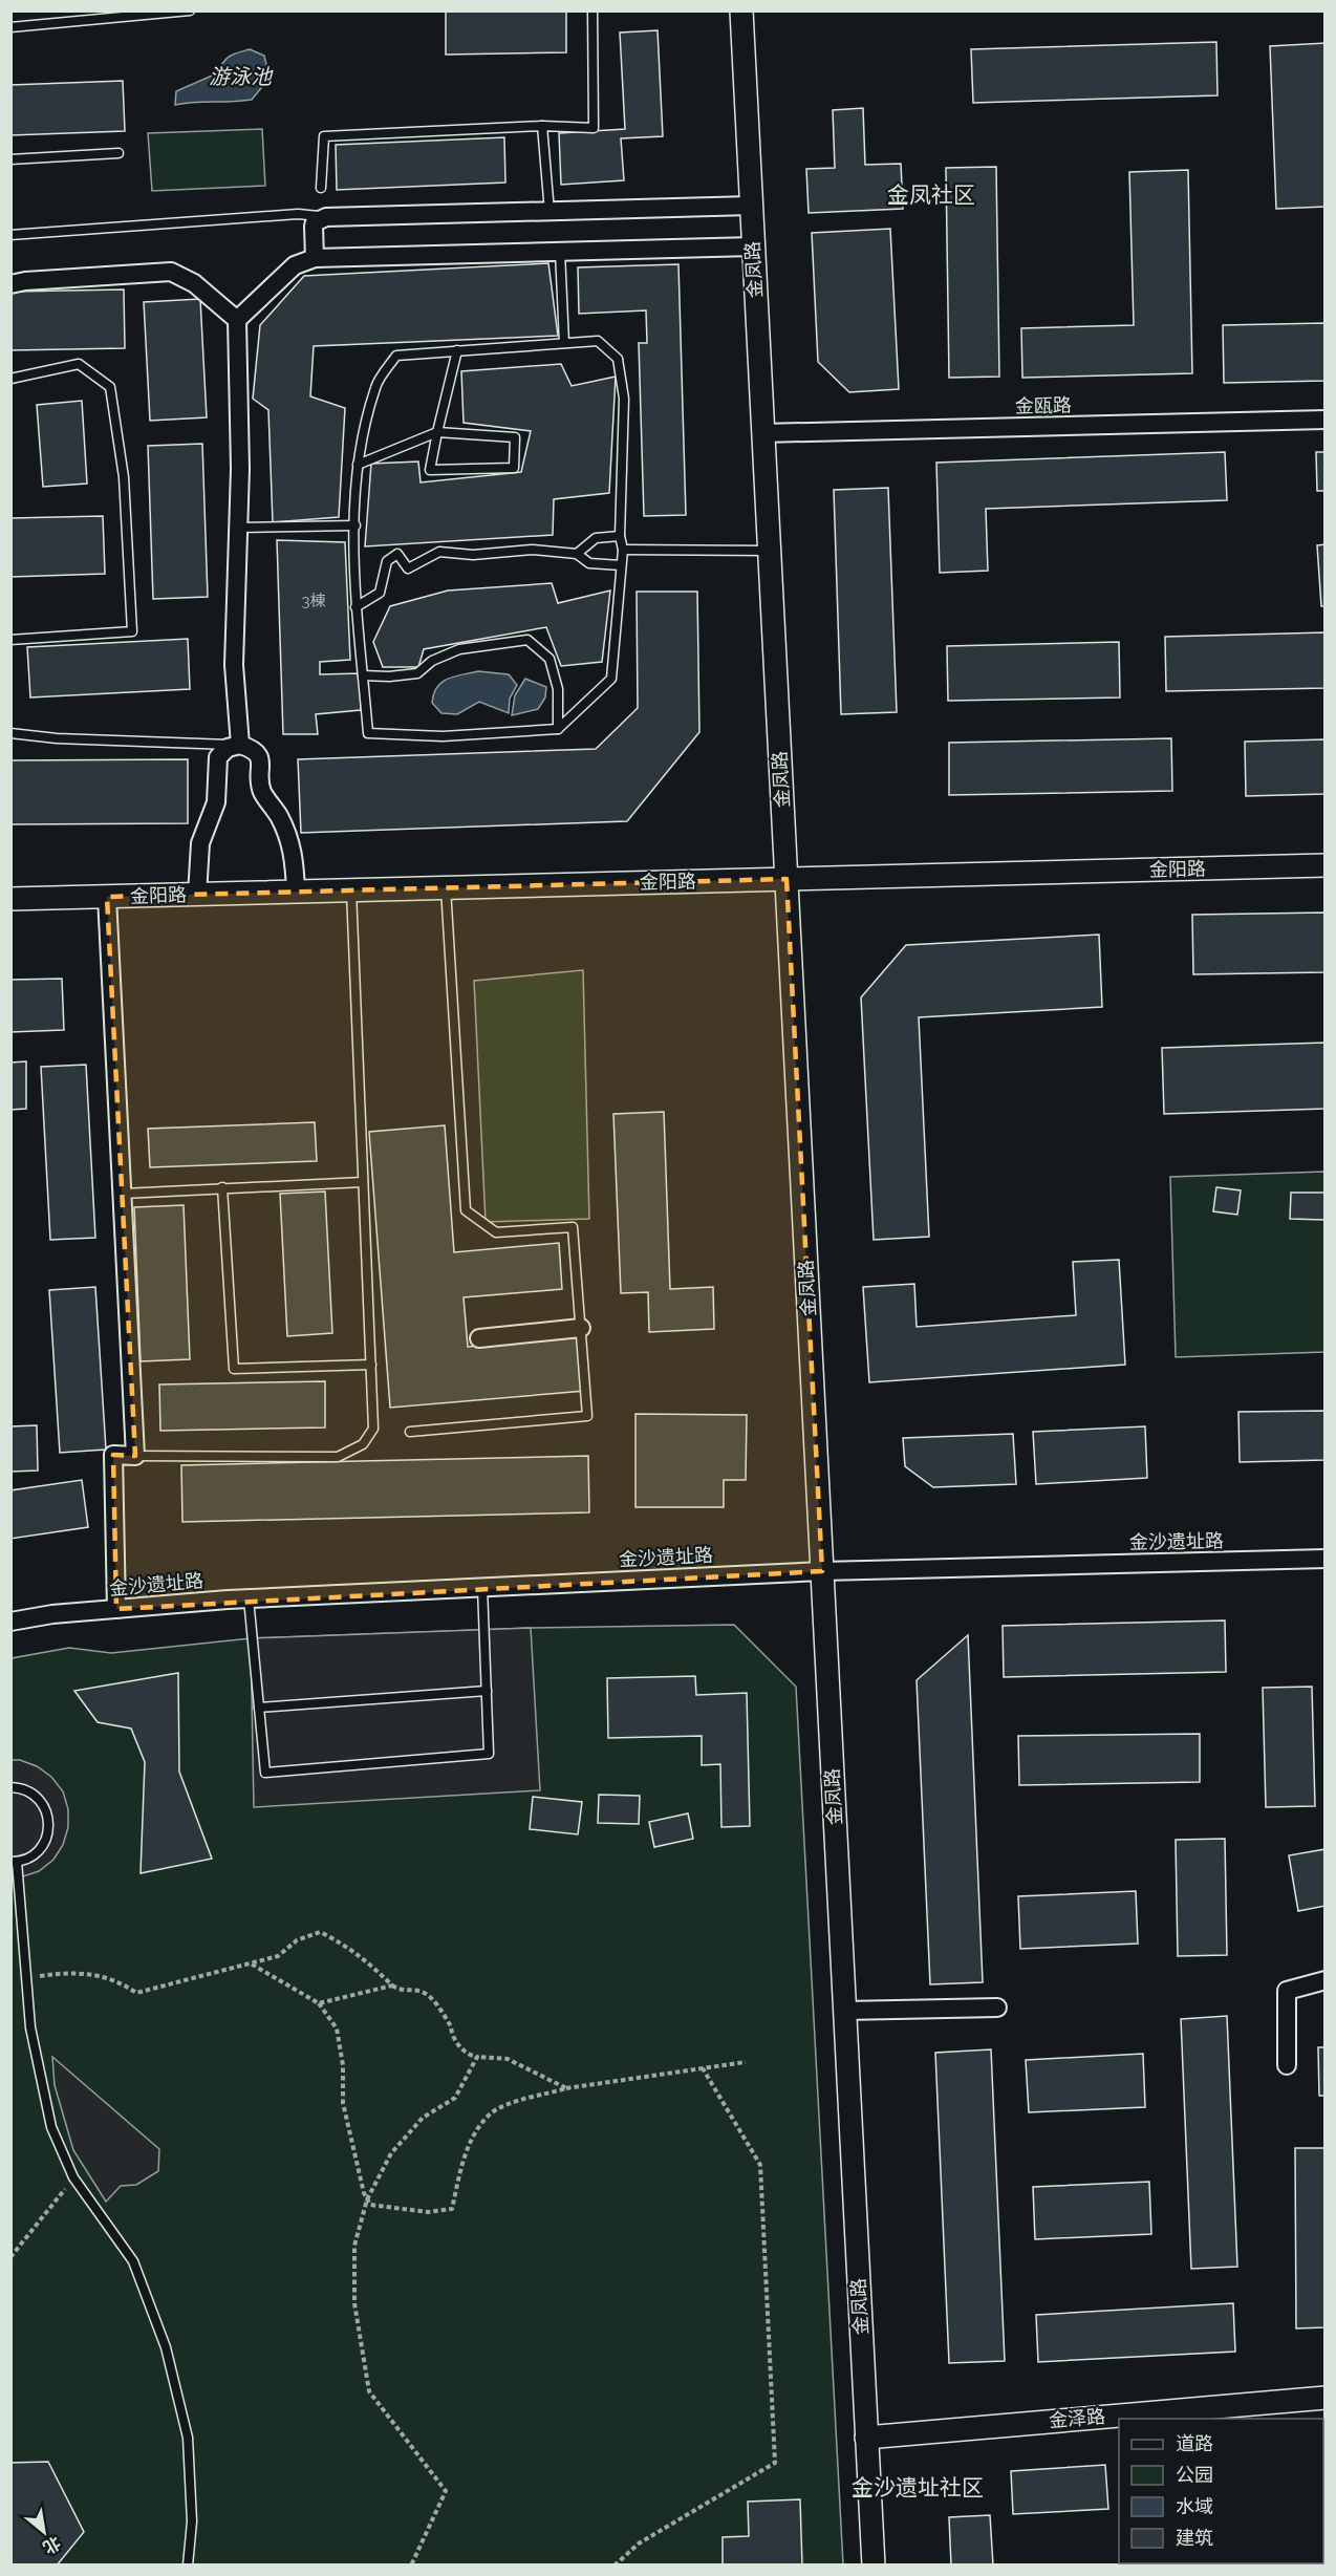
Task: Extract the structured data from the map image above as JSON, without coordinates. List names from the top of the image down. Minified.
{"streets":{"street":["金凤路","金瓯路","金阳路","金沙遗址路","金泽路"]},"crossings":[["金凤路","金瓯路"],["金凤路","金阳路"],["金凤路","金沙遗址路"],["金凤路","金泽路"]],"districts":["金凤社区","金沙遗址社区"],"water":["游泳池"],"house_numbers":["3棟"],"legend":["道路","公园","水域","建筑"],"north":"bottom right"}
